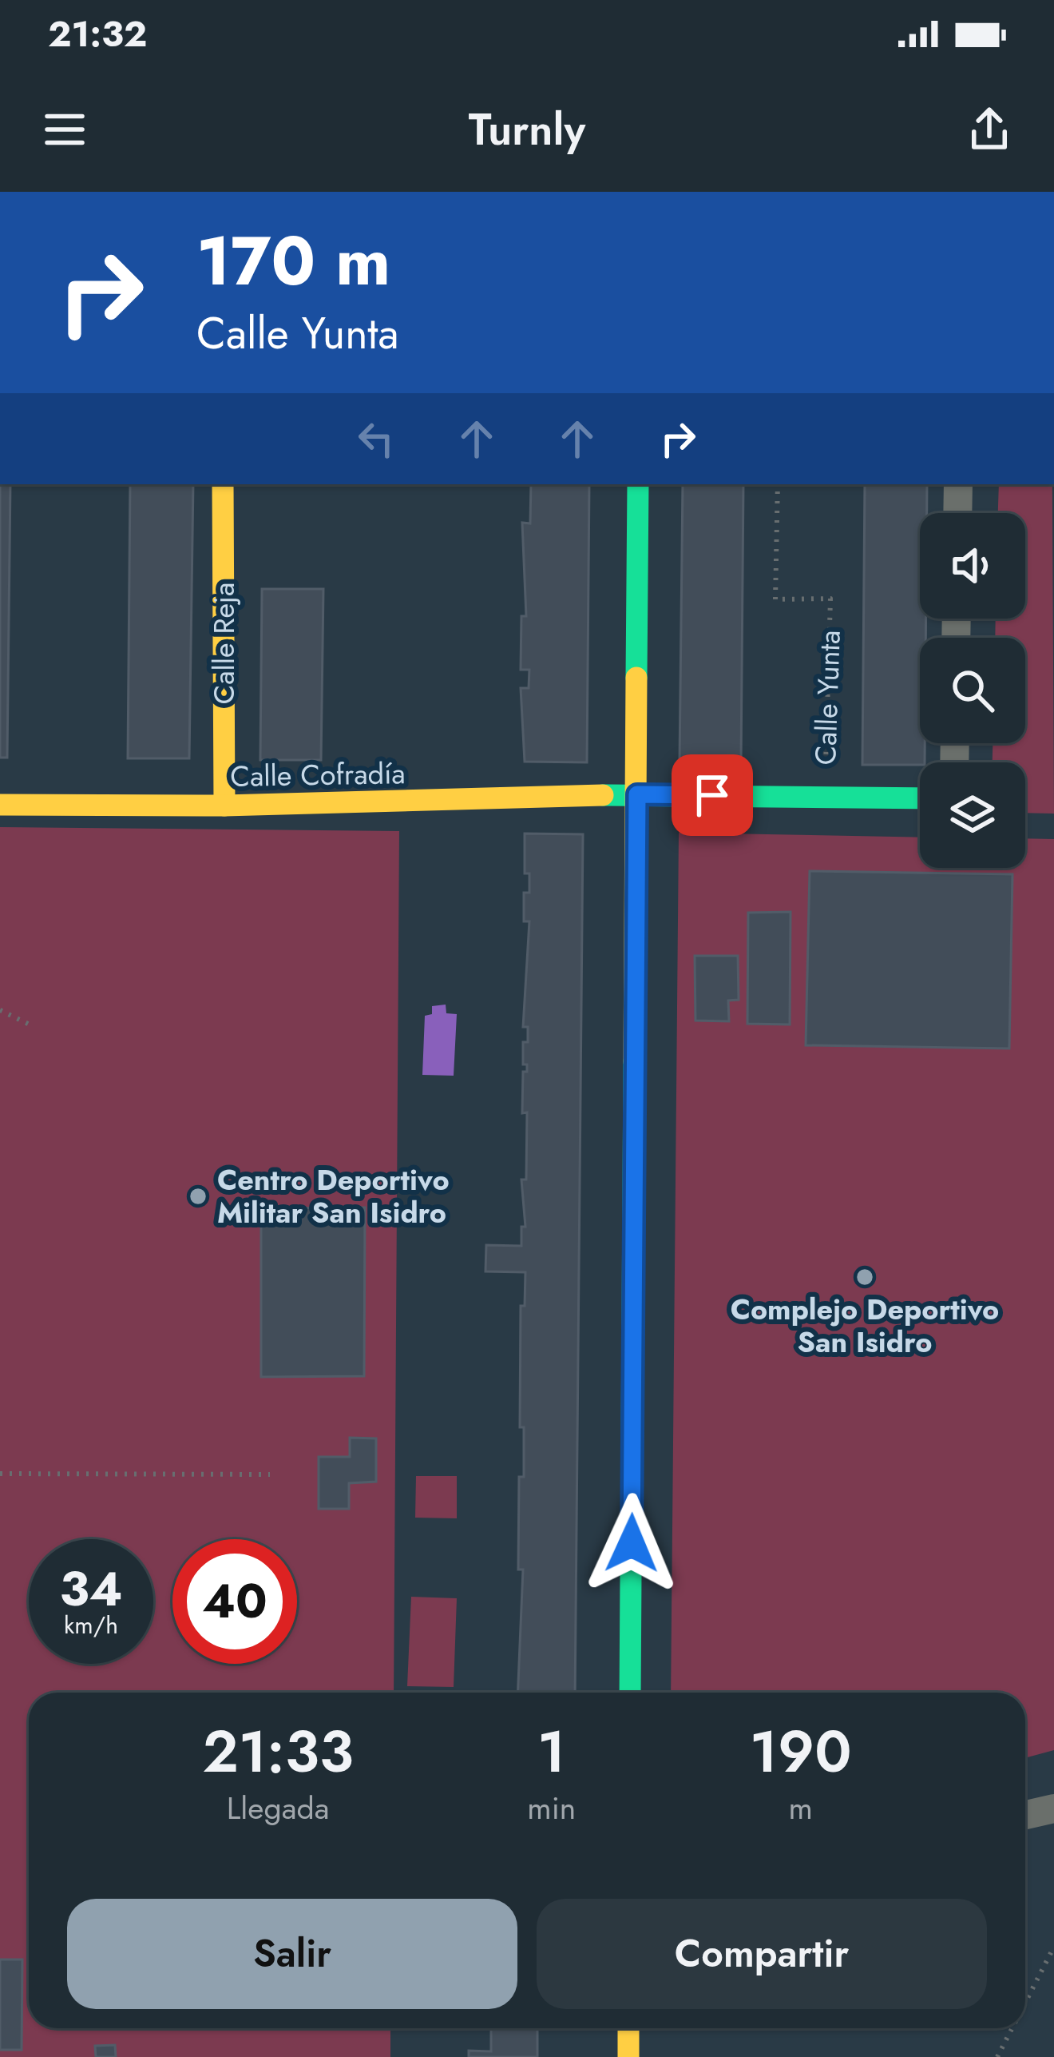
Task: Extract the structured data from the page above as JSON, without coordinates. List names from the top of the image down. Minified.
{"streets":{"street":["Calle Reja","Calle Yunta","Calle Cofradía"]},"crossings":[["Calle Reja","Calle Cofradía"],["Calle Yunta","Calle Cofradía"]],"places":["Centro Deportivo Militar San Isidro","Complejo Deportivo San Isidro"],"page":{"status":"21:32","header":"Turnly","turn":["170 m","Calle Yunta"],"speed":"34 km/h","limit":"40","eta":["21:33","Llegada","1","min","190","m"],"buttons":["Salir","Compartir"]}}
